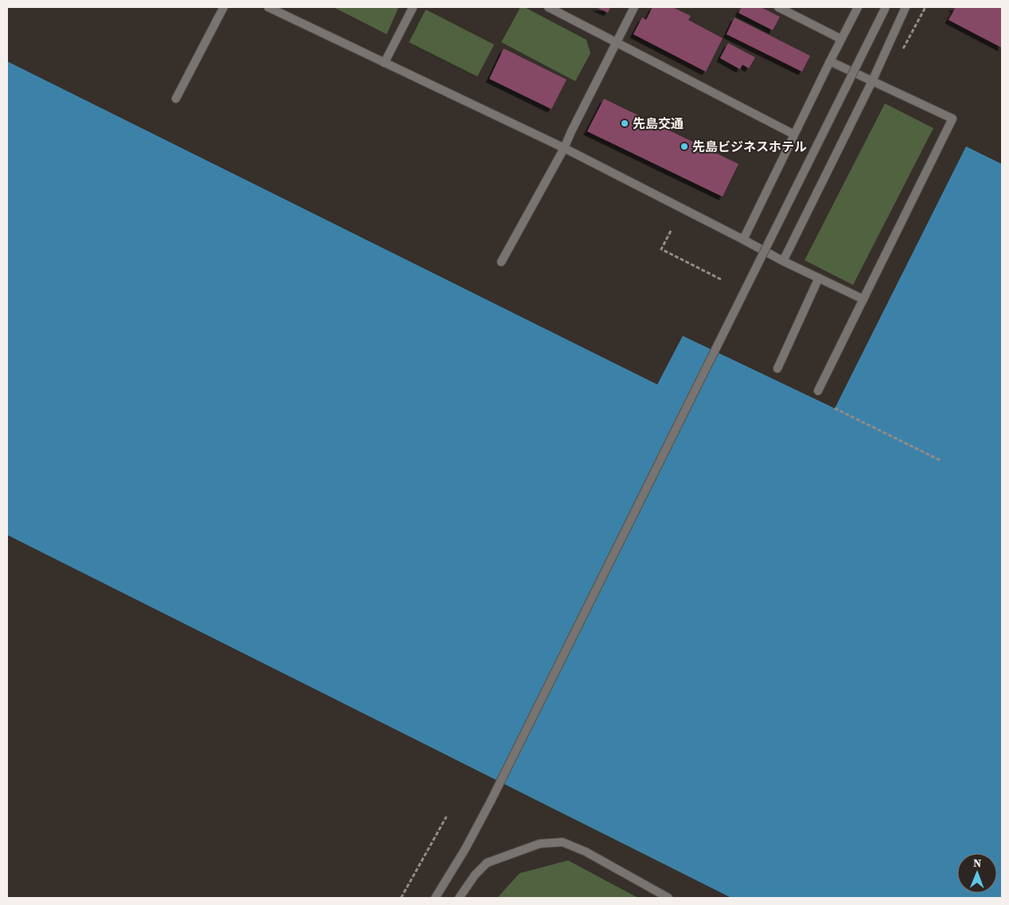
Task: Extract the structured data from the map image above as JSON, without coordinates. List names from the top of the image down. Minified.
{"places":["先島交通","先島ビジネスホテル"],"north":"top"}
